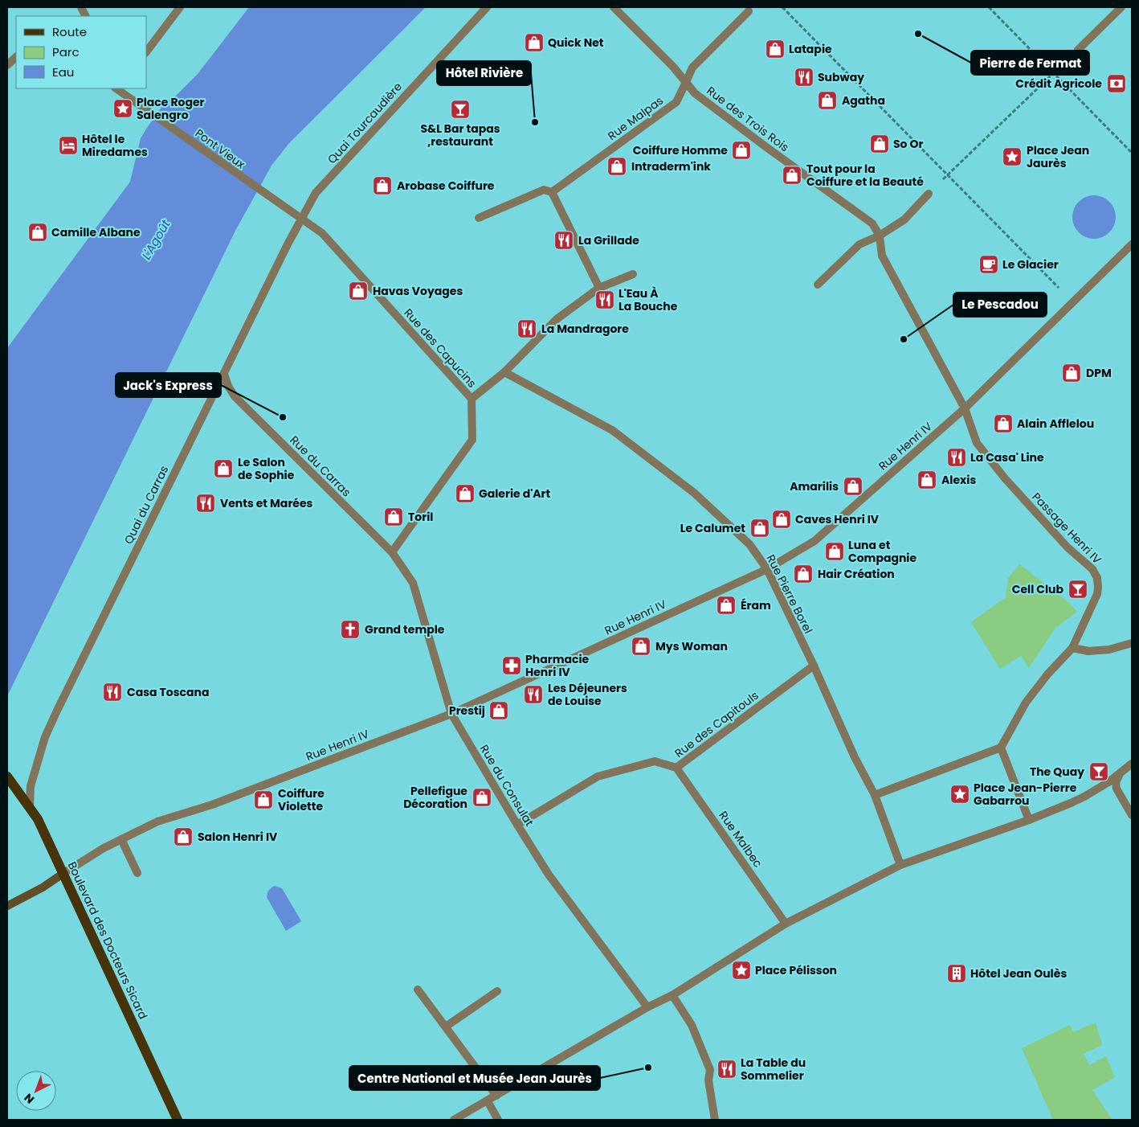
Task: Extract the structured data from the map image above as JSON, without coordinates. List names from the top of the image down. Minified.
{"streets":{"main road":["Boulevard des Docteurs Sicard"],"street":["Rue Malpas","Rue des Trois Rois","Quai Tourcaudière","Pont Vieux","Rue des Capucins","Rue Henri IV","Rue du Carras","Quai du Carras","Passage Henri IV","Rue Pierre Borel","Rue des Capitouls","Rue du Consulat","Rue Malbec"]},"crossings":[["Rue Malpas","Rue des Trois Rois"],["Quai Tourcaudière","Pont Vieux"],["Quai Tourcaudière","Rue des Capucins"],["Quai Tourcaudière","Quai du Carras"],["Pont Vieux","Rue des Capucins"],["Pont Vieux","Quai du Carras"],["Rue des Capucins","Rue du Carras"],["Rue des Capucins","Quai du Carras"],["Rue des Capucins","Rue du Consulat"],["Rue Henri IV","Passage Henri IV"],["Rue Henri IV","Rue Pierre Borel"],["Rue Henri IV","Rue du Consulat"],["Rue Henri IV","Boulevard des Docteurs Sicard"],["Rue du Carras","Quai du Carras"],["Rue du Carras","Rue du Consulat"],["Quai du Carras","Boulevard des Docteurs Sicard"],["Rue Pierre Borel","Rue des Capitouls"],["Rue des Capitouls","Rue du Consulat"],["Rue des Capitouls","Rue Malbec"]],"water":["L'Agoût"],"places":{"other":["Pierre de Fermat","Hôtel Rivière","Le Pescadou","Jack's Express","Centre National et Musée Jean Jaurès"],"shop":["Quick Net","Latapie","Agatha","So Or","Coiffure Homme","Intraderm'ink","Tout pour la Coiffure et la Beauté","Arobase Coiffure","Camille Albane","Havas Voyages","DPM","Alain Afflelou","Le Salon de Sophie","Alexis","Amarilis","Galerie d'Art","Toril","Caves Henri IV","Le Calumet","Luna et Compagnie","Hair Création","Éram","Mys Woman","Prestij","Pellefigue Décoration","Coiffure Violette","Salon Henri IV"],"restaurant":["Subway","La Grillade","L'Eau À La Bouche","La Mandragore","La Casa' Line","Vents et Marées","Casa Toscana","Les Déjeuners de Louise","La Table du Sommelier"],"bank":["Crédit Agricole"],"place":["Place Roger Salengro","Place Jean Jaurès","Place Jean-Pierre Gabarrou","Place Pélisson"],"bar":["S&L Bar tapas ,restaurant","Cell Club","The Quay"],"hotel":["Hôtel le Miredames"],"cafe":["Le Glacier"],"church":["Grand temple"],"pharmacy":["Pharmacie Henri IV"],"building":["Hôtel Jean Oulès"]},"legend":["Route","Parc","Eau"],"north":"bottom left"}
